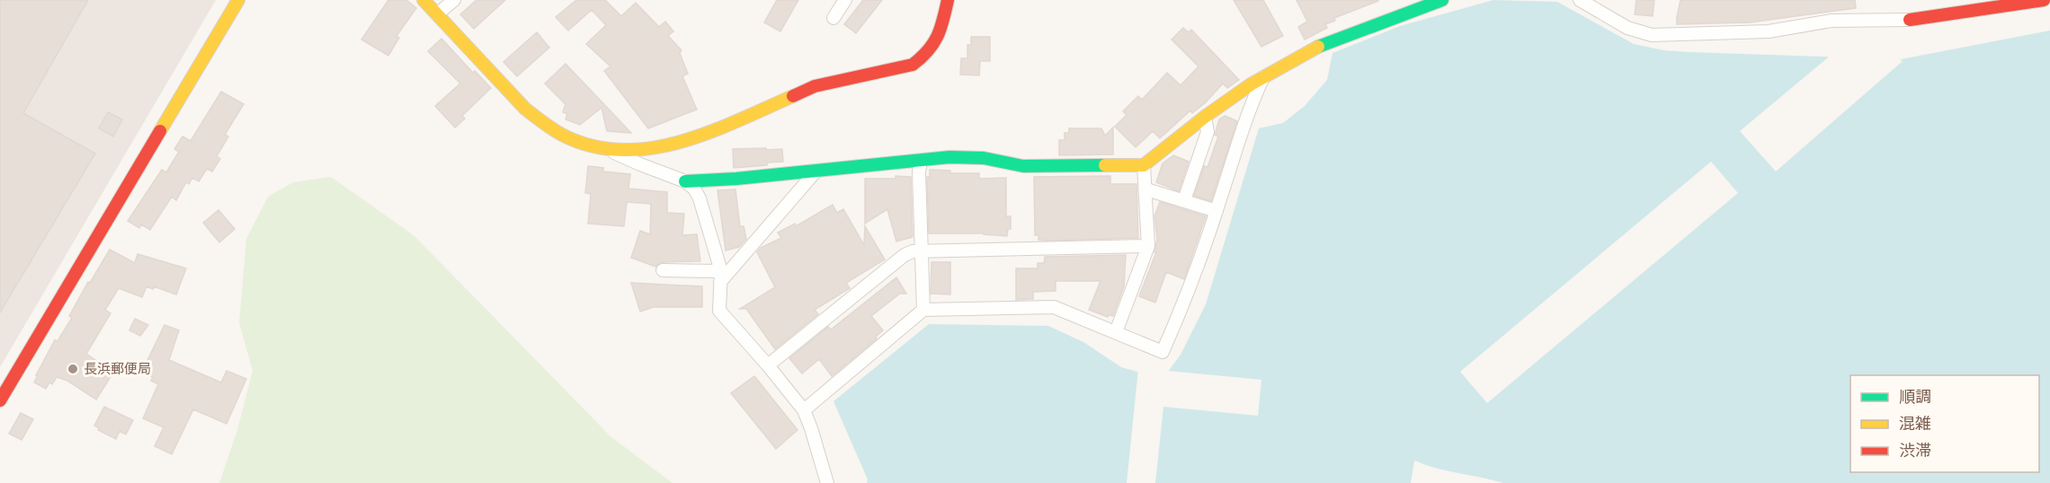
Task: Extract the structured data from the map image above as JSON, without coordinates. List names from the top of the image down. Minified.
{"places":["長浜郵便局"],"legend":["順調","混雑","渋滞"]}
